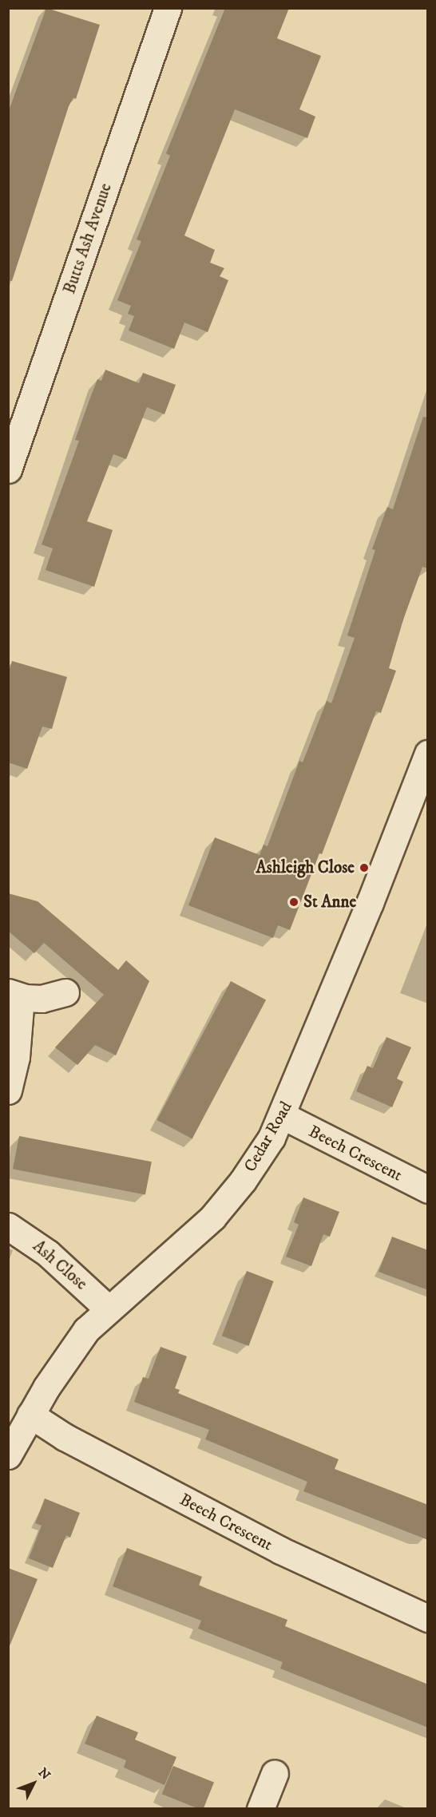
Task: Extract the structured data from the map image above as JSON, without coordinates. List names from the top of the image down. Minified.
{"streets":{"street":["Butts Ash Avenue","Cedar Road","Beech Crescent","Ash Close"]},"crossings":[["Cedar Road","Beech Crescent"],["Cedar Road","Ash Close"]],"places":["Ashleigh Close","St Anne"],"north":"top right"}
